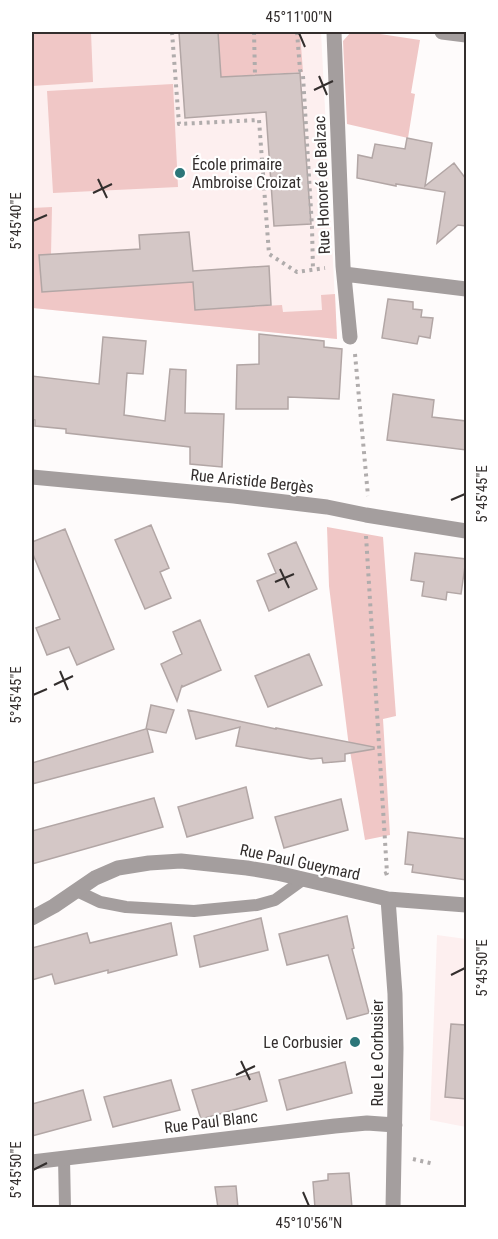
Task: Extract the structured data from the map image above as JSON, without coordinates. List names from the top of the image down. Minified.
{"streets":{"street":["Rue Honoré de Balzac","Rue Aristide Bergès","Rue Paul Gueymard","Rue Le Corbusier","Rue Paul Blanc"]},"crossings":[["Rue Paul Gueymard","Rue Le Corbusier"],["Rue Le Corbusier","Rue Paul Blanc"]],"places":["École primaire Ambroise Croizat","Le Corbusier"],"coordinates":["45°11'00\"N","5°45'40\"E","5°45'45\"E","5°45'50\"E","45°10'56\"N"]}
